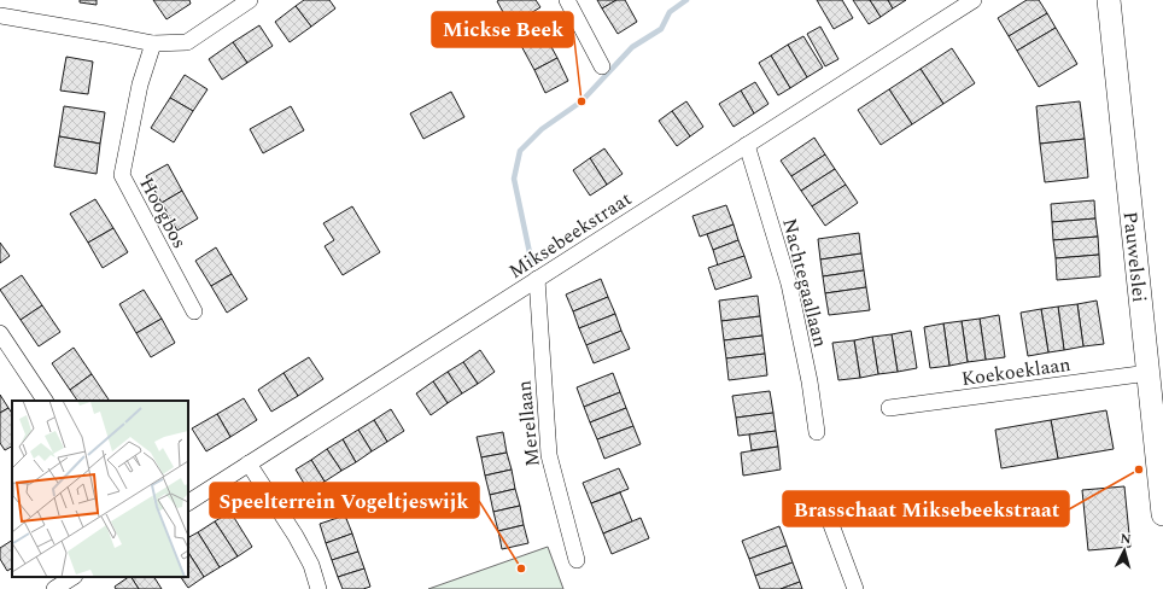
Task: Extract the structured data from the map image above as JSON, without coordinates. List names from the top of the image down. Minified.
{"streets":{"street":["Hoogbos","Miksebeekstraat","Pauwelslei","Nachtegaallaan","Koekoeklaan","Merellaan"]},"crossings":[["Miksebeekstraat","Nachtegaallaan"],["Miksebeekstraat","Merellaan"],["Pauwelslei","Koekoeklaan"]],"places":["Mickse Beek","Brasschaat Miksebeekstraat","Speelterrein Vogeltjeswijk"],"north":"top"}
